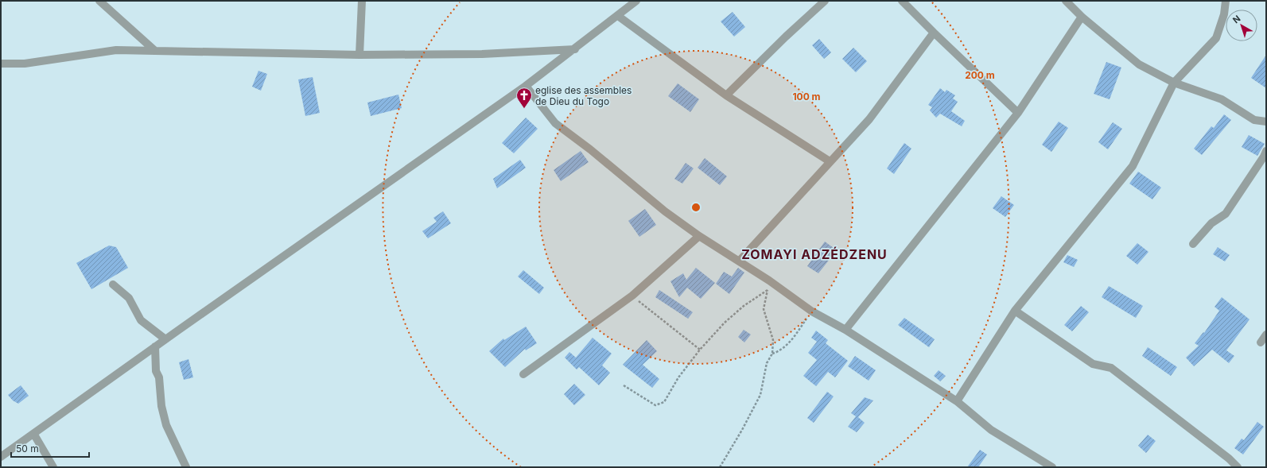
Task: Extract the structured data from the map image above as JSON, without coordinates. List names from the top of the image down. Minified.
{"districts":["ZOMAYI ADZÉDZENU"],"places":{"church":["eglise des assembles de Dieu du Togo"]},"scale_bar":"50 m","north":"top left","rings":["200 m","100 m"]}
